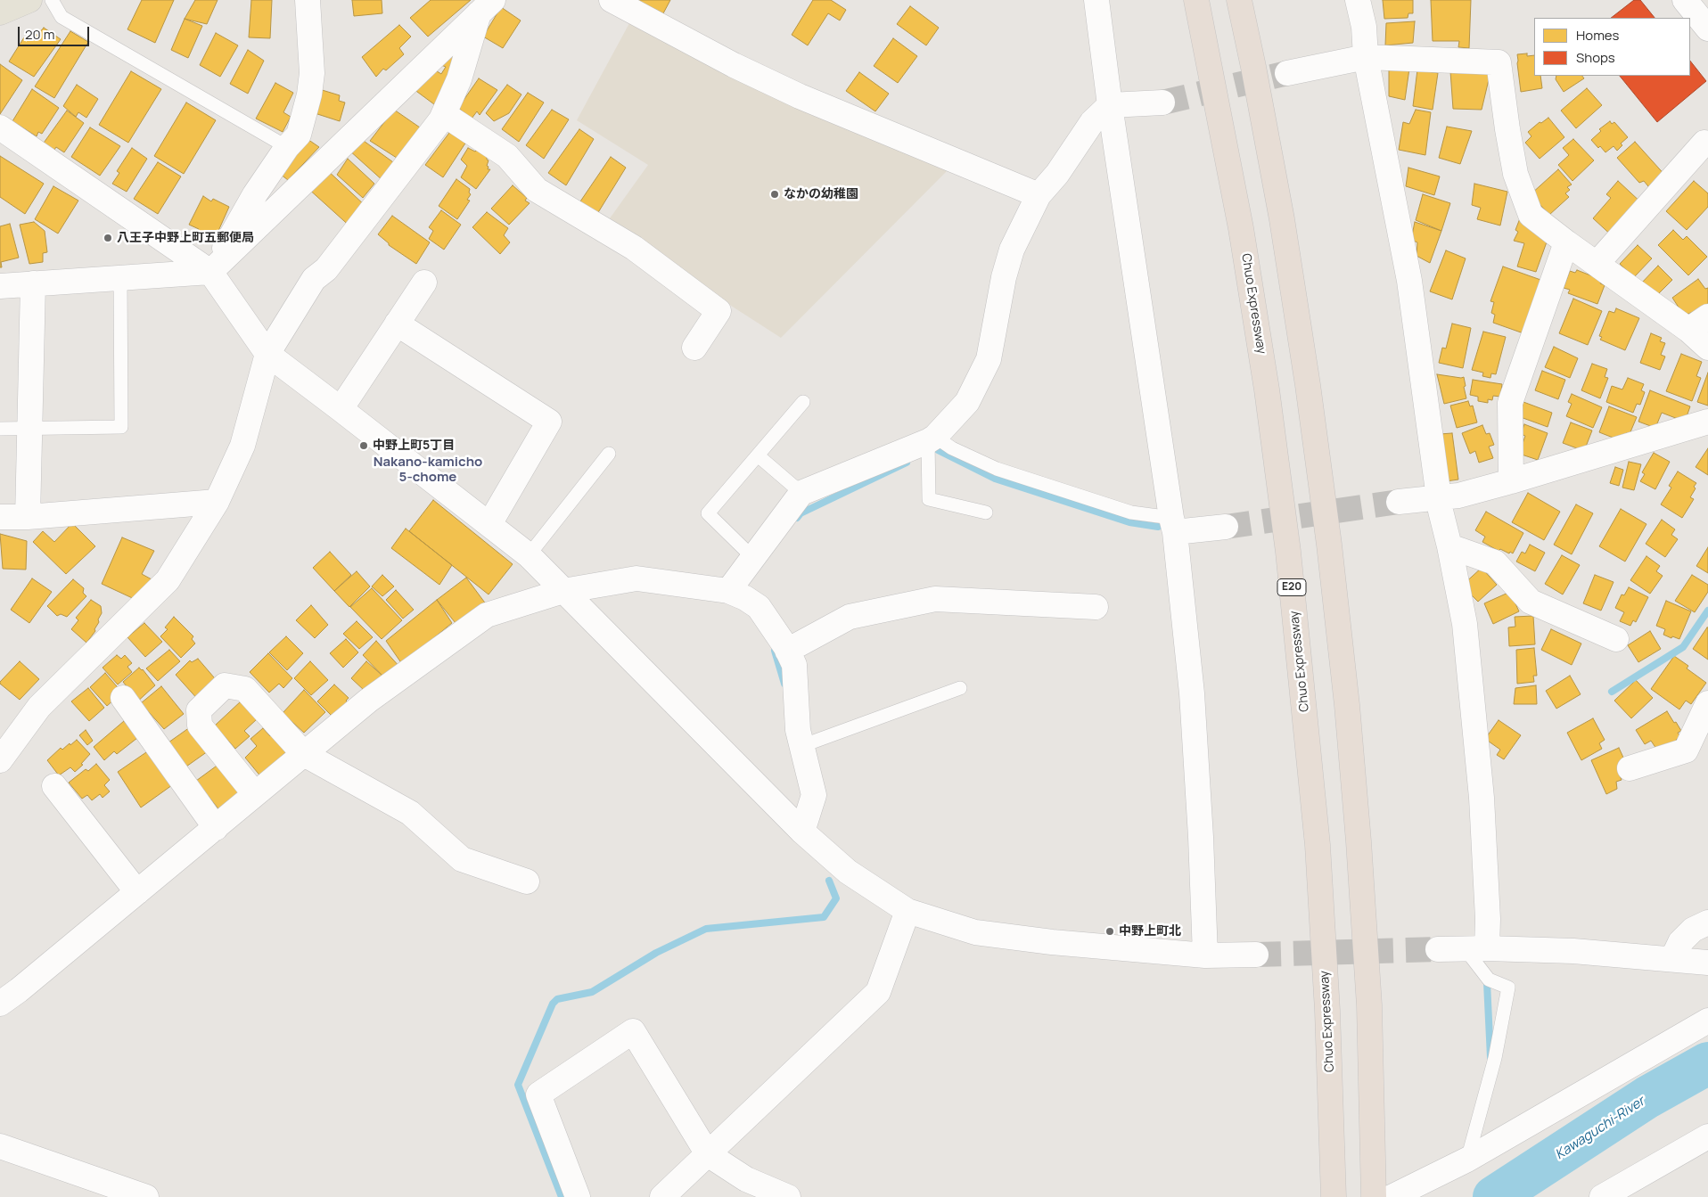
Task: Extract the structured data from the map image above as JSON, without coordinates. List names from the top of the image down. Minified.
{"streets":{"highway":["Chuo Expressway","E20"]},"districts":["Nakano-kamicho 5-chome"],"water":["Kawaguchi-River"],"places":["なかの幼稚園","八王子中野上町五郵便局","中野上町5丁目","中野上町北"],"legend":["Homes","Shops"],"scale_bar":"20 m"}
